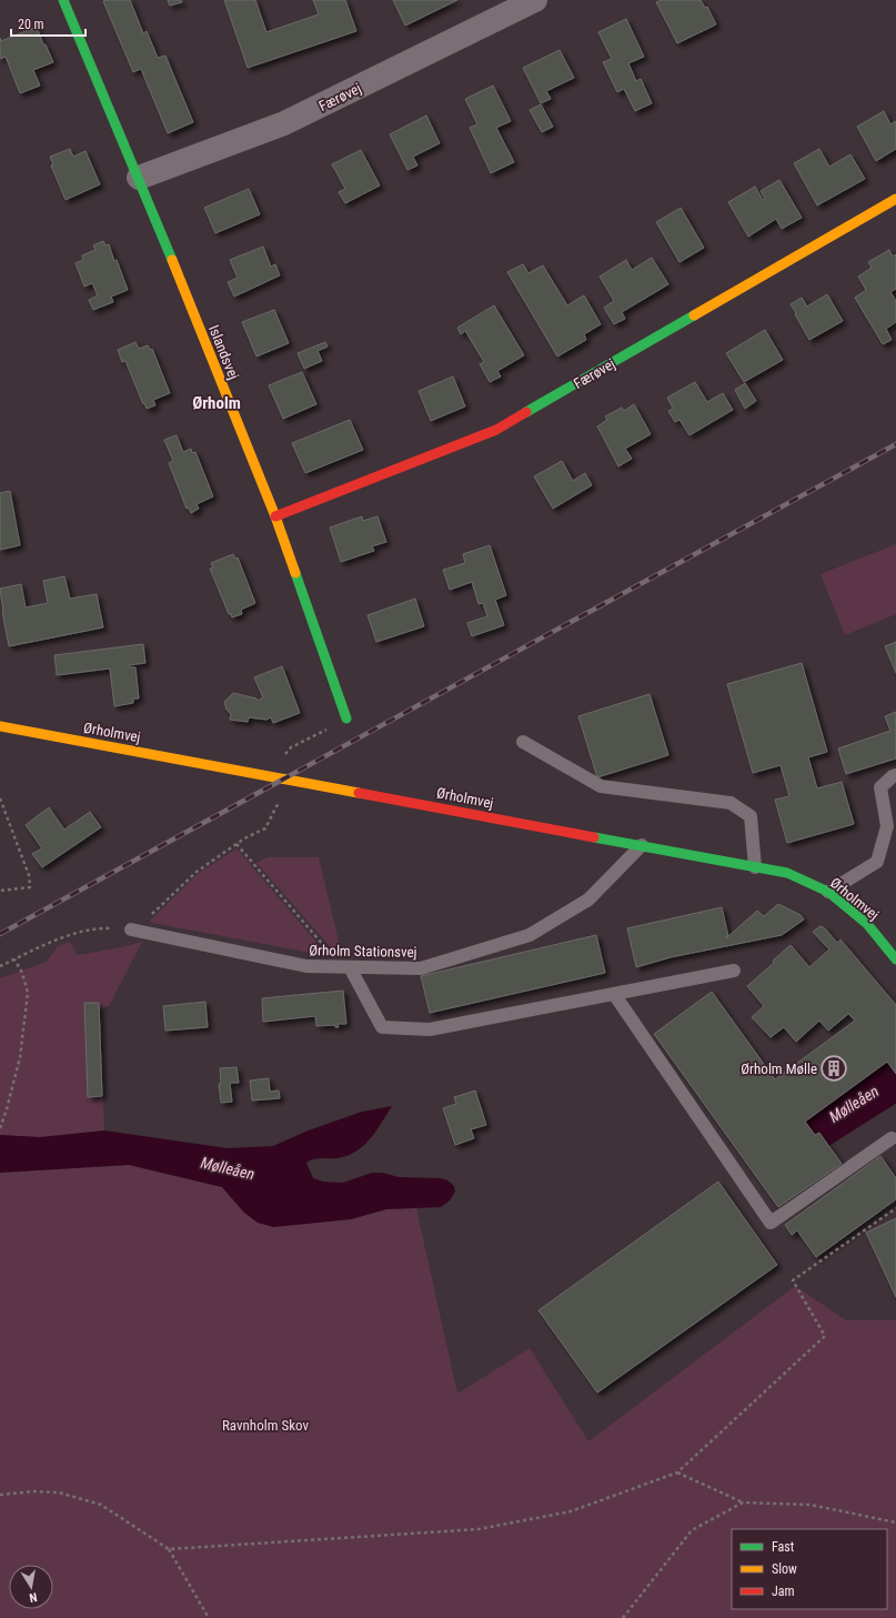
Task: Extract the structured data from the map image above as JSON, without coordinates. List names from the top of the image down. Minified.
{"streets":{"street":["Færøvej","Islandsvej","Ørholmvej"],"lane":["Ørholm Stationsvej"]},"crossings":[["Færøvej","Islandsvej"],["Ørholmvej","Ørholm Stationsvej"]],"districts":["Ørholm"],"water":["Mølleåen"],"parks":["Ravnholm Skov"],"places":{"building":["Ørholm Mølle"]},"legend":["Fast","Slow","Jam"],"scale_bar":"20 m","north":"bottom"}
